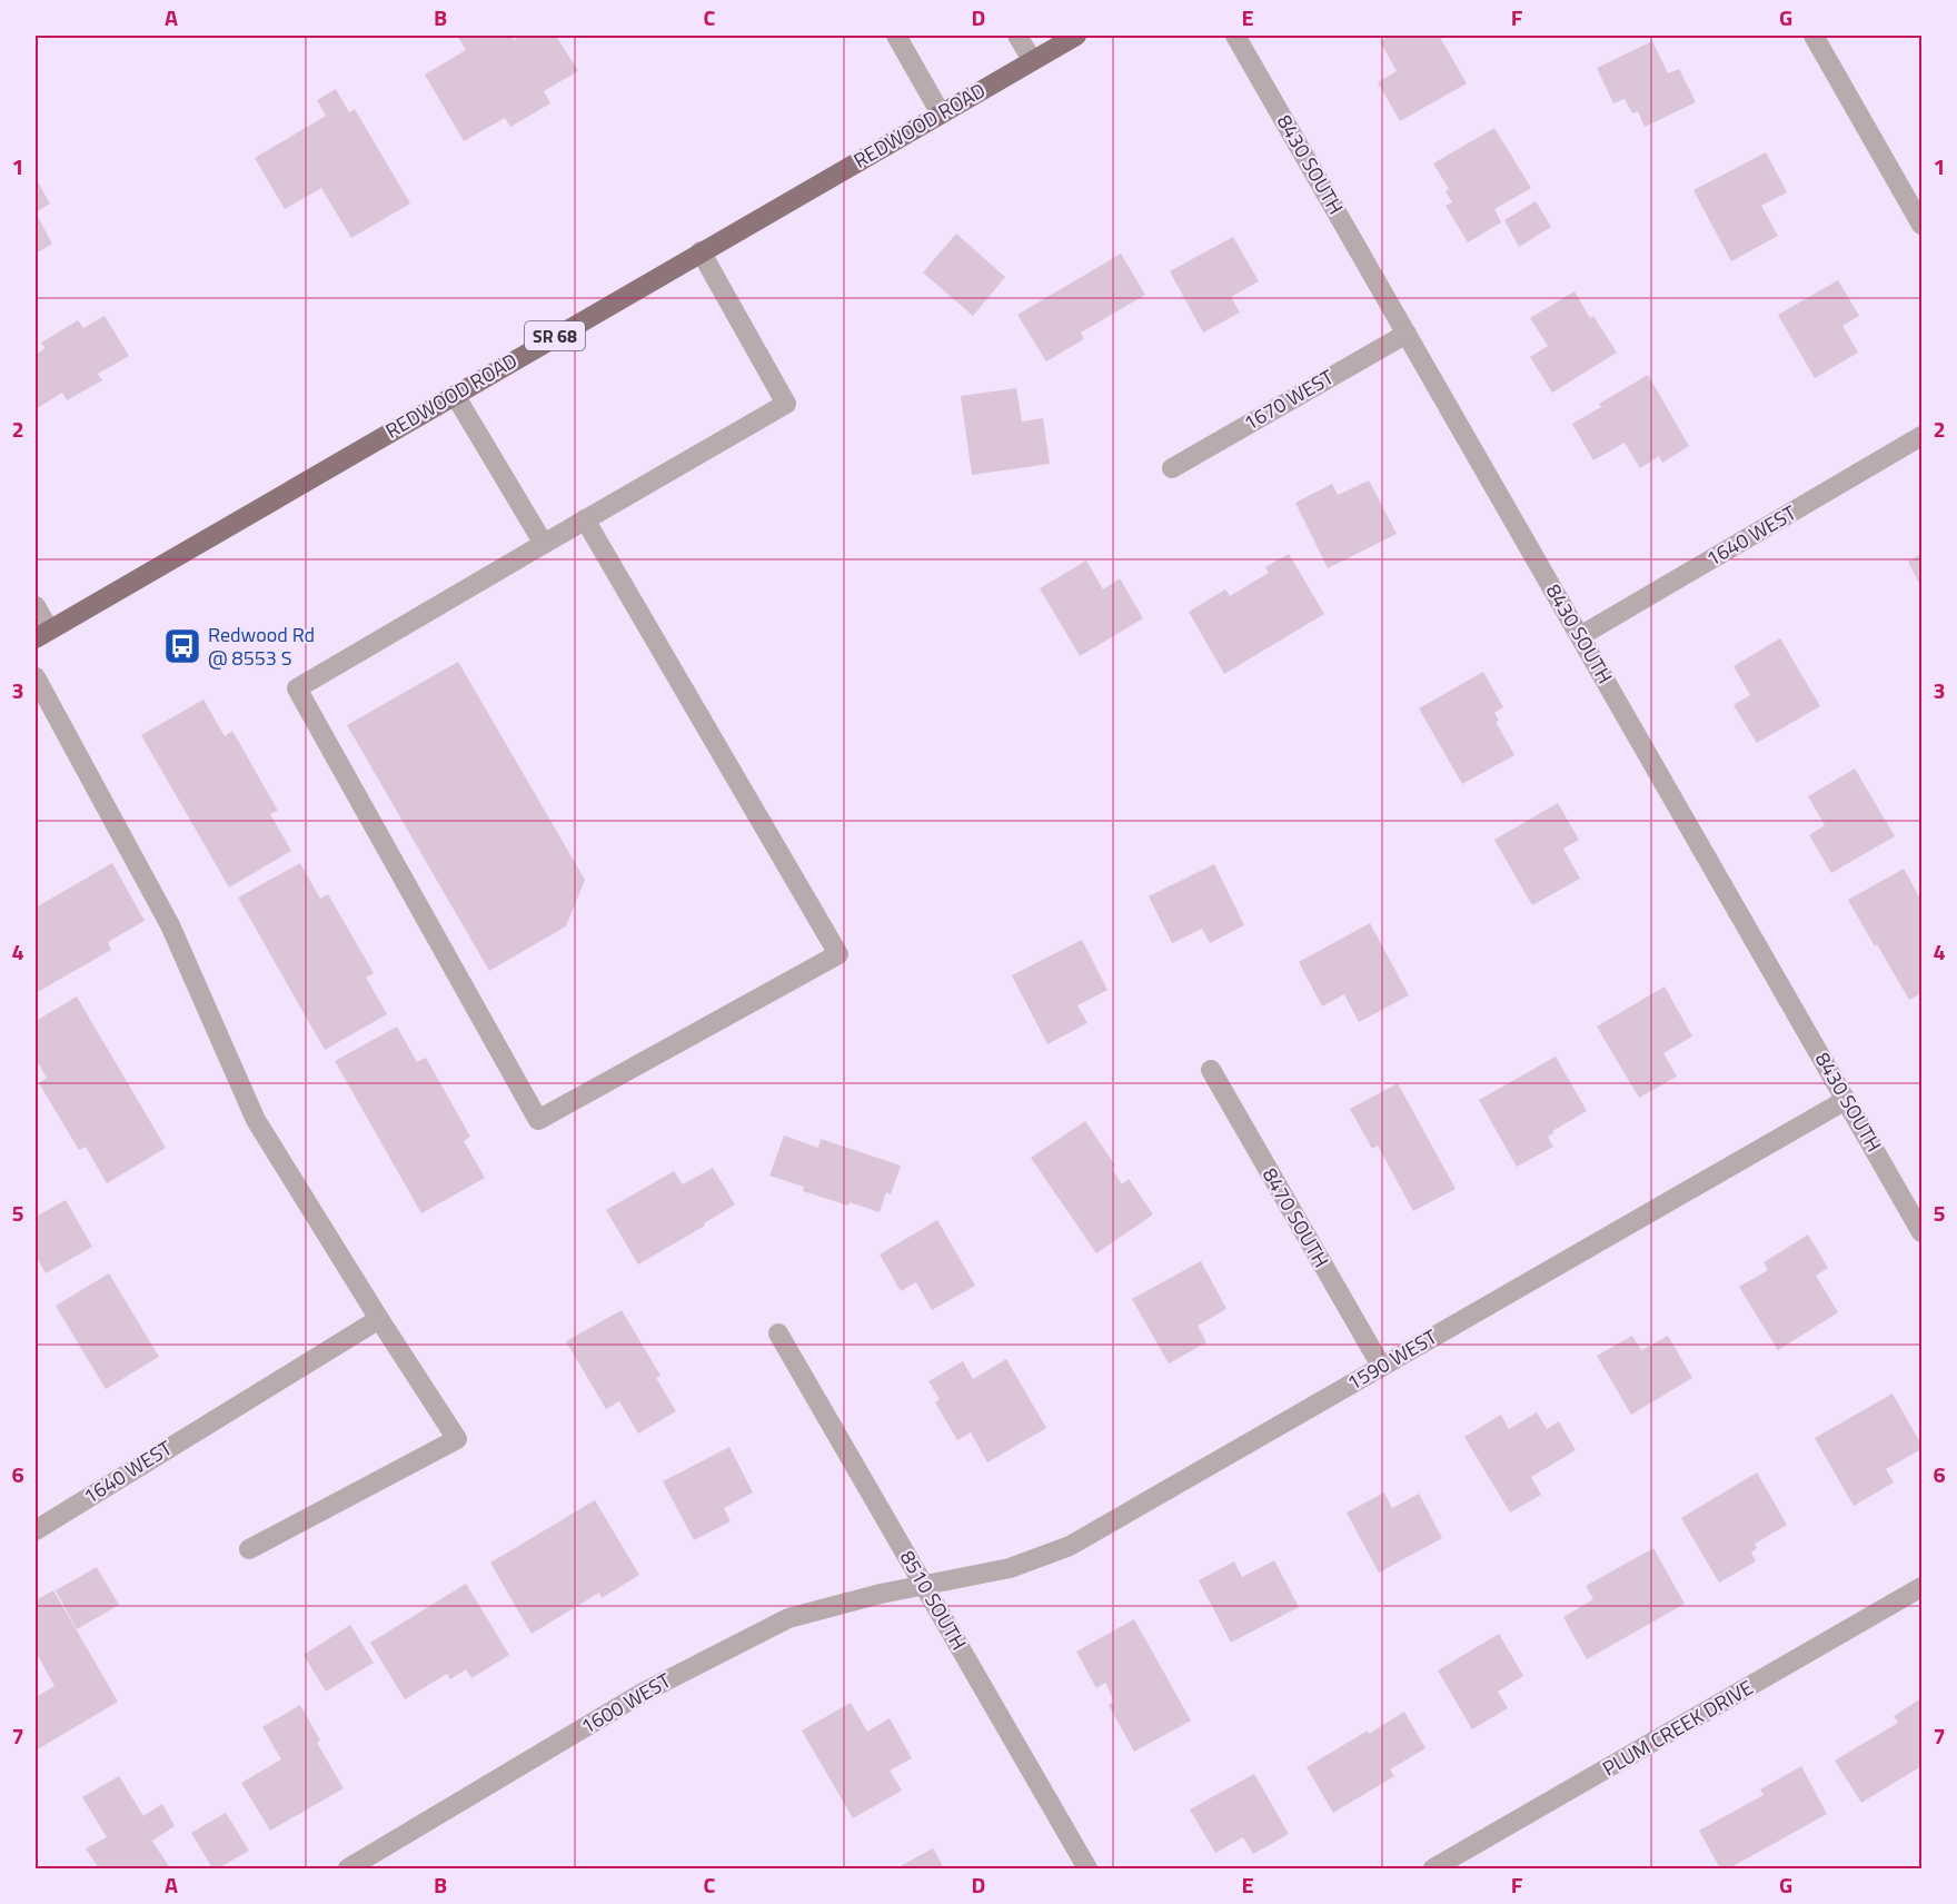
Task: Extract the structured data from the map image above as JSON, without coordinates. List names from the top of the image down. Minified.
{"streets":{"main road":["REDWOOD ROAD","SR 68"],"street":["8430 SOUTH","1670 WEST","1640 WEST","8470 SOUTH","1590 WEST","8510 SOUTH","1600 WEST","PLUM CREEK DRIVE"]},"crossings":[["8430 SOUTH","1670 WEST"],["8430 SOUTH","1640 WEST"],["8430 SOUTH","1590 WEST"],["8470 SOUTH","1590 WEST"],["1590 WEST","8510 SOUTH"],["1590 WEST","1600 WEST"],["8510 SOUTH","1600 WEST"]],"places":{"bus stop":["Redwood Rd @ 8553 S"]},"grid":{"columns":["A","B","C","D","E","F","G"],"rows":["1","2","3","4","5","6","7"]}}
